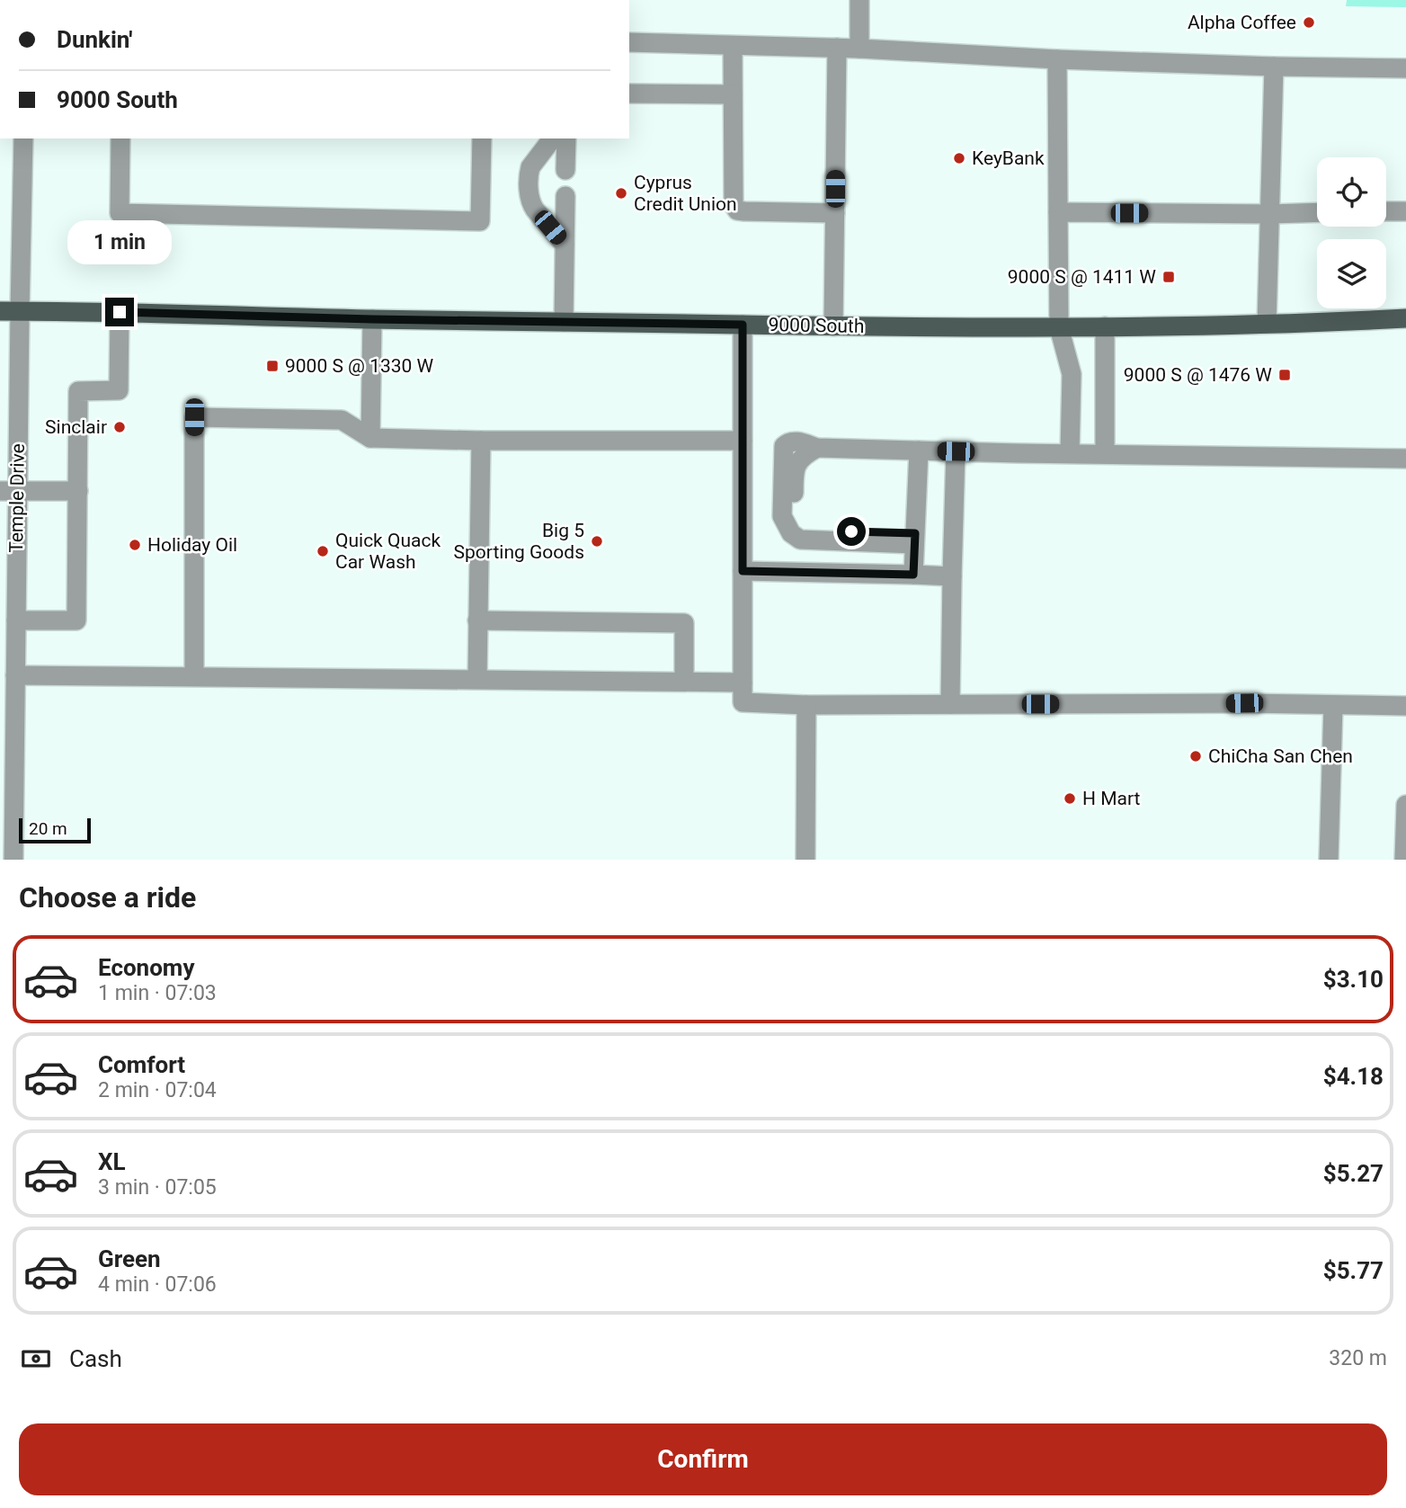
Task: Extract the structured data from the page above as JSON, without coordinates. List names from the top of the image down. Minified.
{"streets":{"main road":["9000 South"],"street":["Temple Drive"]},"crossings":[["9000 South","Temple Drive"]],"places":{"other":["Alpha Coffee","KeyBank","Cyprus Credit Union","Sinclair","Big 5 Sporting Goods","Holiday Oil","Quick Quack Car Wash","ChiCha San Chen","H Mart"],"transit":["9000 S @ 1411 W","9000 S @ 1330 W","9000 S @ 1476 W"]},"scale_bar":"20 m","page":{"banner":["Dunkin'","9000 South"],"bubble":"1 min","scale":"20 m","heading":"Choose a ride","list":[{"name":"Economy","note":"1 min · 07:03","value":"$3.10"},{"name":"Comfort","note":"2 min · 07:04","value":"$4.18"},{"name":"XL","note":"3 min · 07:05","value":"$5.27"},{"name":"Green","note":"4 min · 07:06","value":"$5.77"}],"pay":["Cash","320 m"],"buttons":"Confirm"}}
